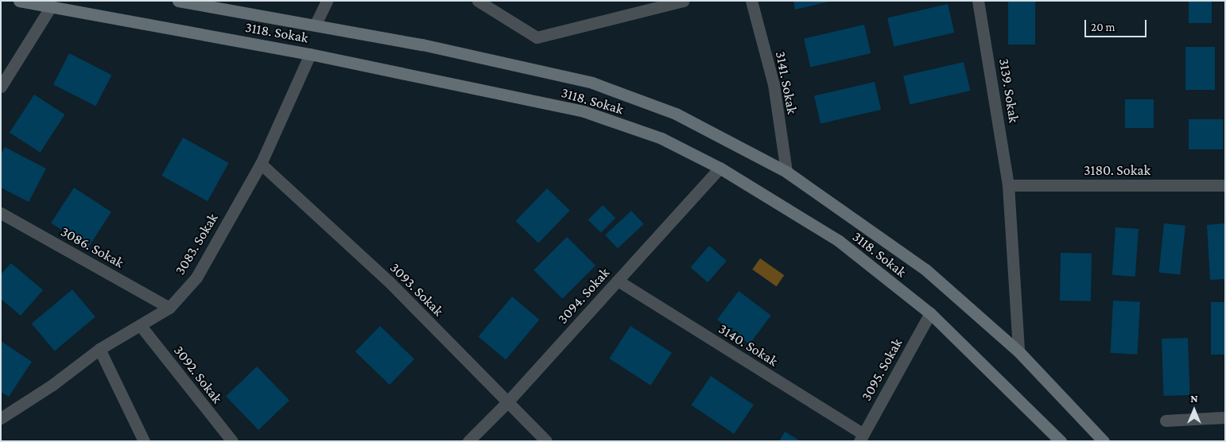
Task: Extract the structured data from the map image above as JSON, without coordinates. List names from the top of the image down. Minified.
{"streets":{"main road":["3118. Sokak"],"street":["3141. Sokak","3139. Sokak","3180. Sokak","3083. Sokak","3086. Sokak","3093. Sokak","3094. Sokak","3140. Sokak","3095. Sokak","3092. Sokak"]},"crossings":[["3118. Sokak","3141. Sokak"],["3118. Sokak","3139. Sokak"],["3118. Sokak","3083. Sokak"],["3118. Sokak","3094. Sokak"],["3118. Sokak","3095. Sokak"],["3139. Sokak","3180. Sokak"],["3083. Sokak","3086. Sokak"],["3083. Sokak","3093. Sokak"],["3083. Sokak","3092. Sokak"],["3093. Sokak","3094. Sokak"],["3094. Sokak","3140. Sokak"],["3140. Sokak","3095. Sokak"]],"scale_bar":"20 m","north":"top"}
